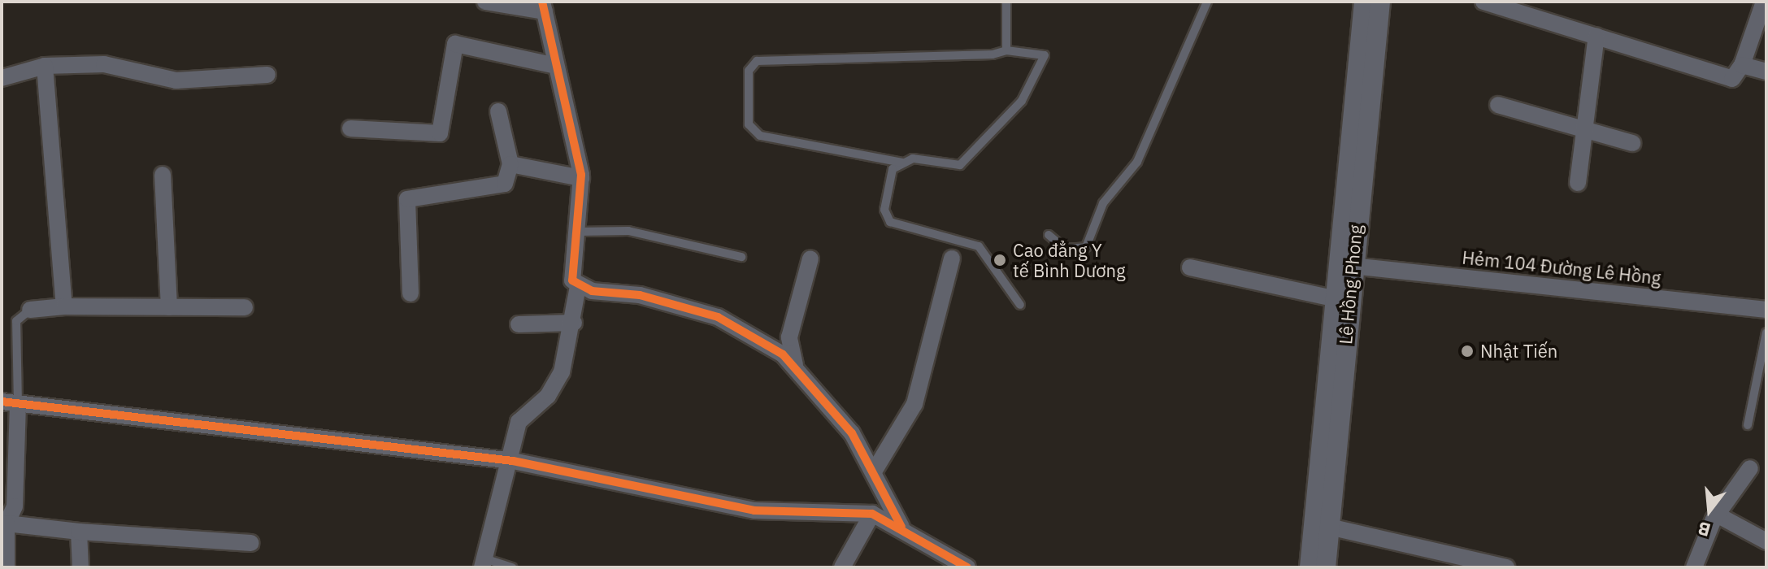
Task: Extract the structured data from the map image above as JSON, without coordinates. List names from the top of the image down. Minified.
{"streets":{"street":["Hẻm 104 Đường Lê Hồng","Lê Hồng Phong"]},"crossings":[["Hẻm 104 Đường Lê Hồng","Lê Hồng Phong"]],"places":["Cao đẳng Y tế Bình Dương","Nhật Tiến"],"north":"bottom"}
